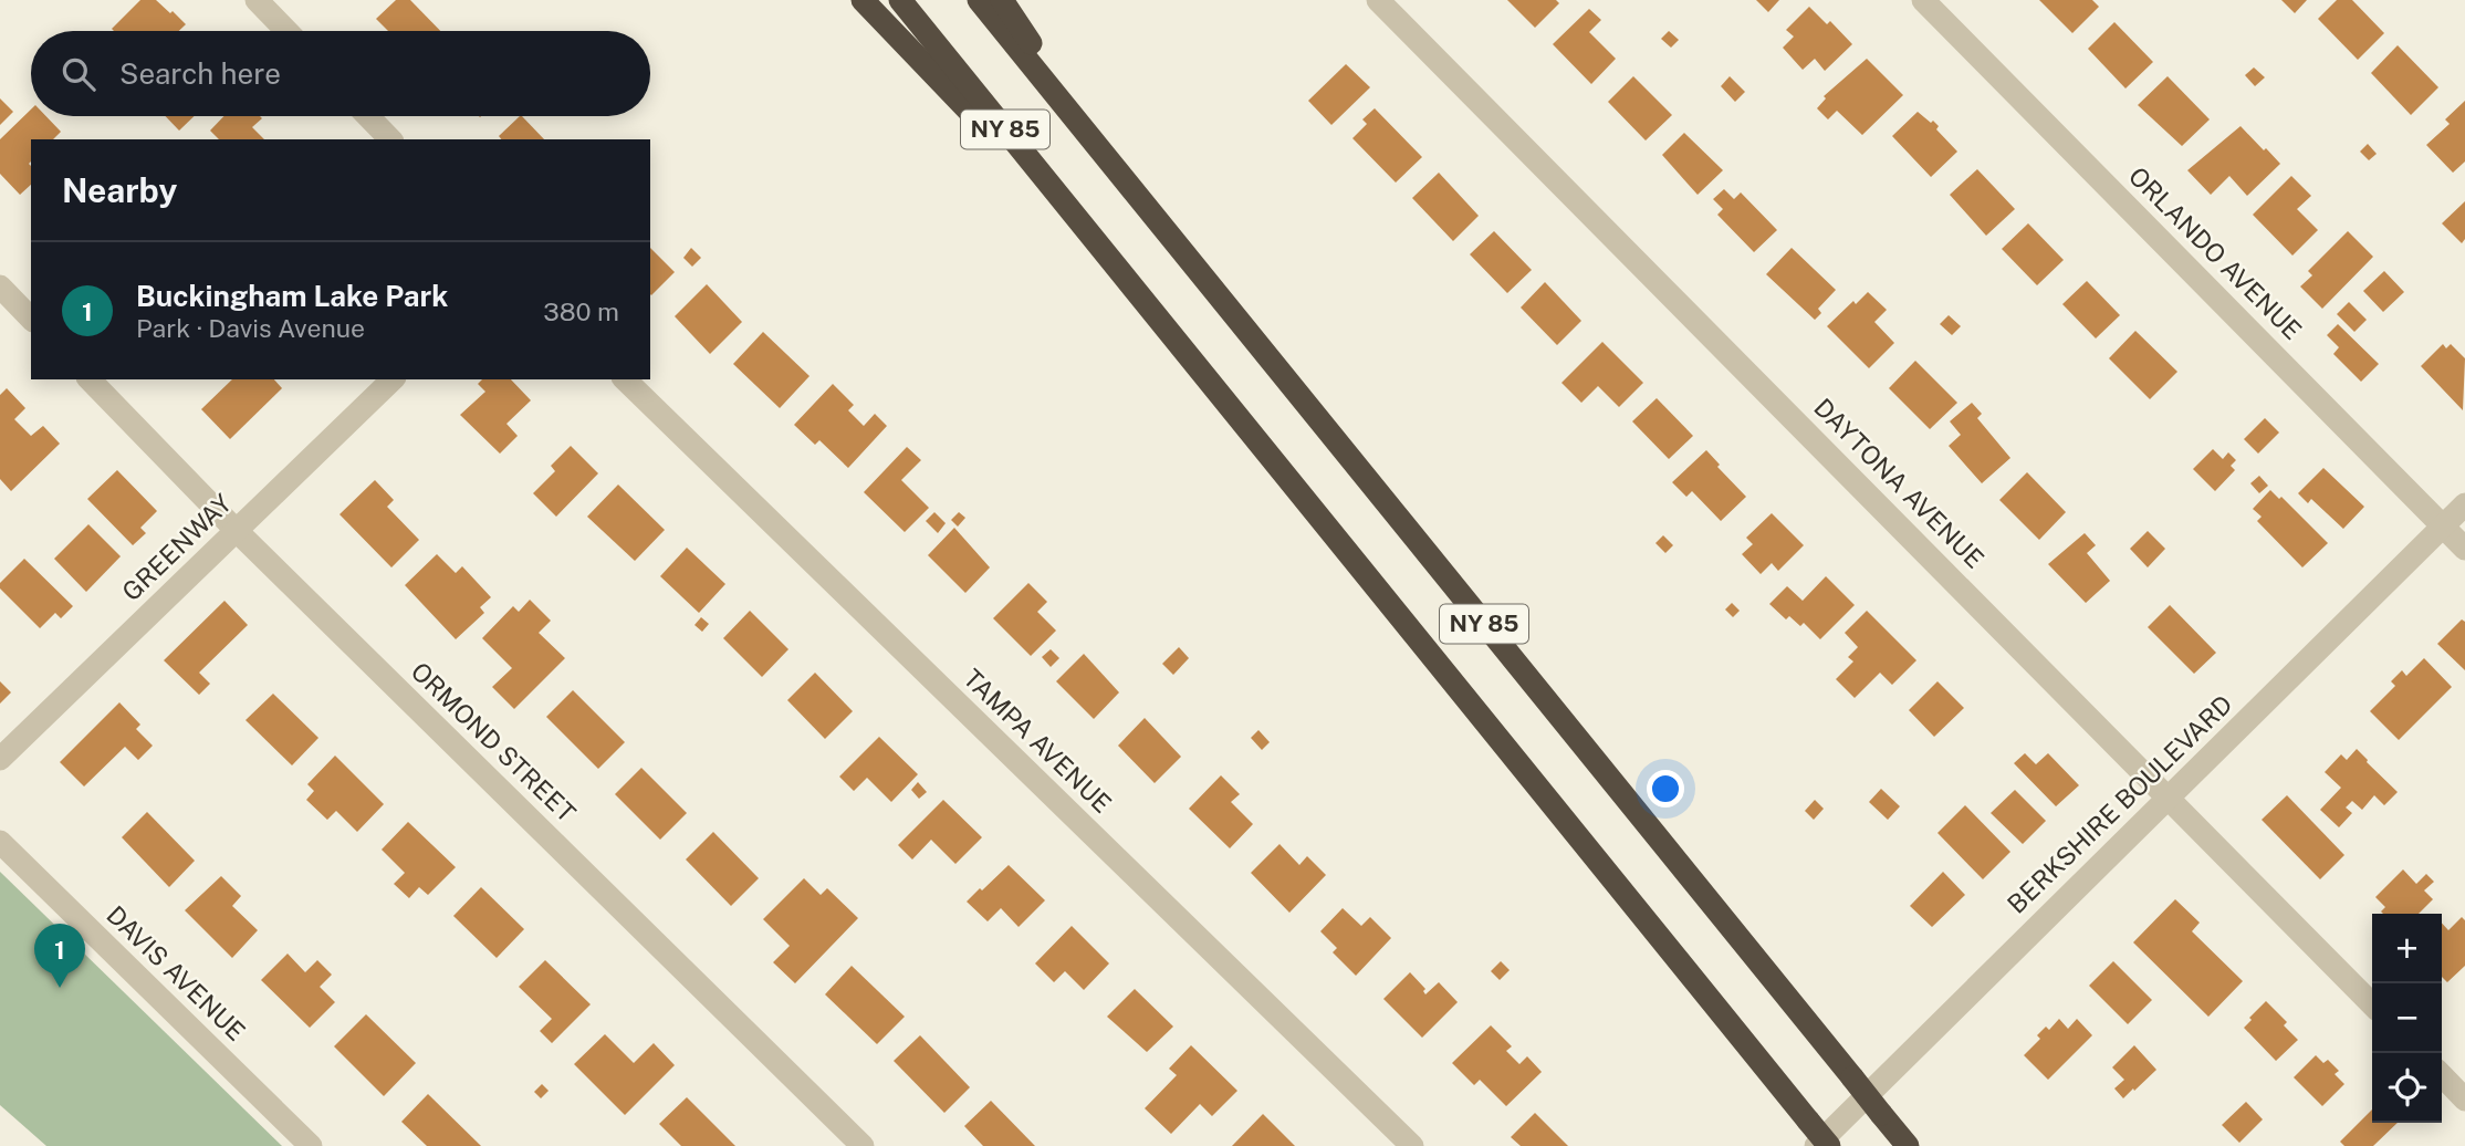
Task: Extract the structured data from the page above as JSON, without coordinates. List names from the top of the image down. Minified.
{"streets":{"highway":["NY 85"],"street":["ORLANDO AVENUE","DAYTONA AVENUE","GREENWAY","TAMPA AVENUE","ORMOND STREET","BERKSHIRE BOULEVARD","DAVIS AVENUE"]},"crossings":[["ORLANDO AVENUE","BERKSHIRE BOULEVARD"],["DAYTONA AVENUE","BERKSHIRE BOULEVARD"],["GREENWAY","ORMOND STREET"]],"page":{"search":"Search here","heading":"Nearby","list":[{"mark":"1","name":"Buckingham Lake Park","note":"Park · Davis Avenue","value":"380 m"}],"map_buttons":["+","−"],"pins":"1"}}
